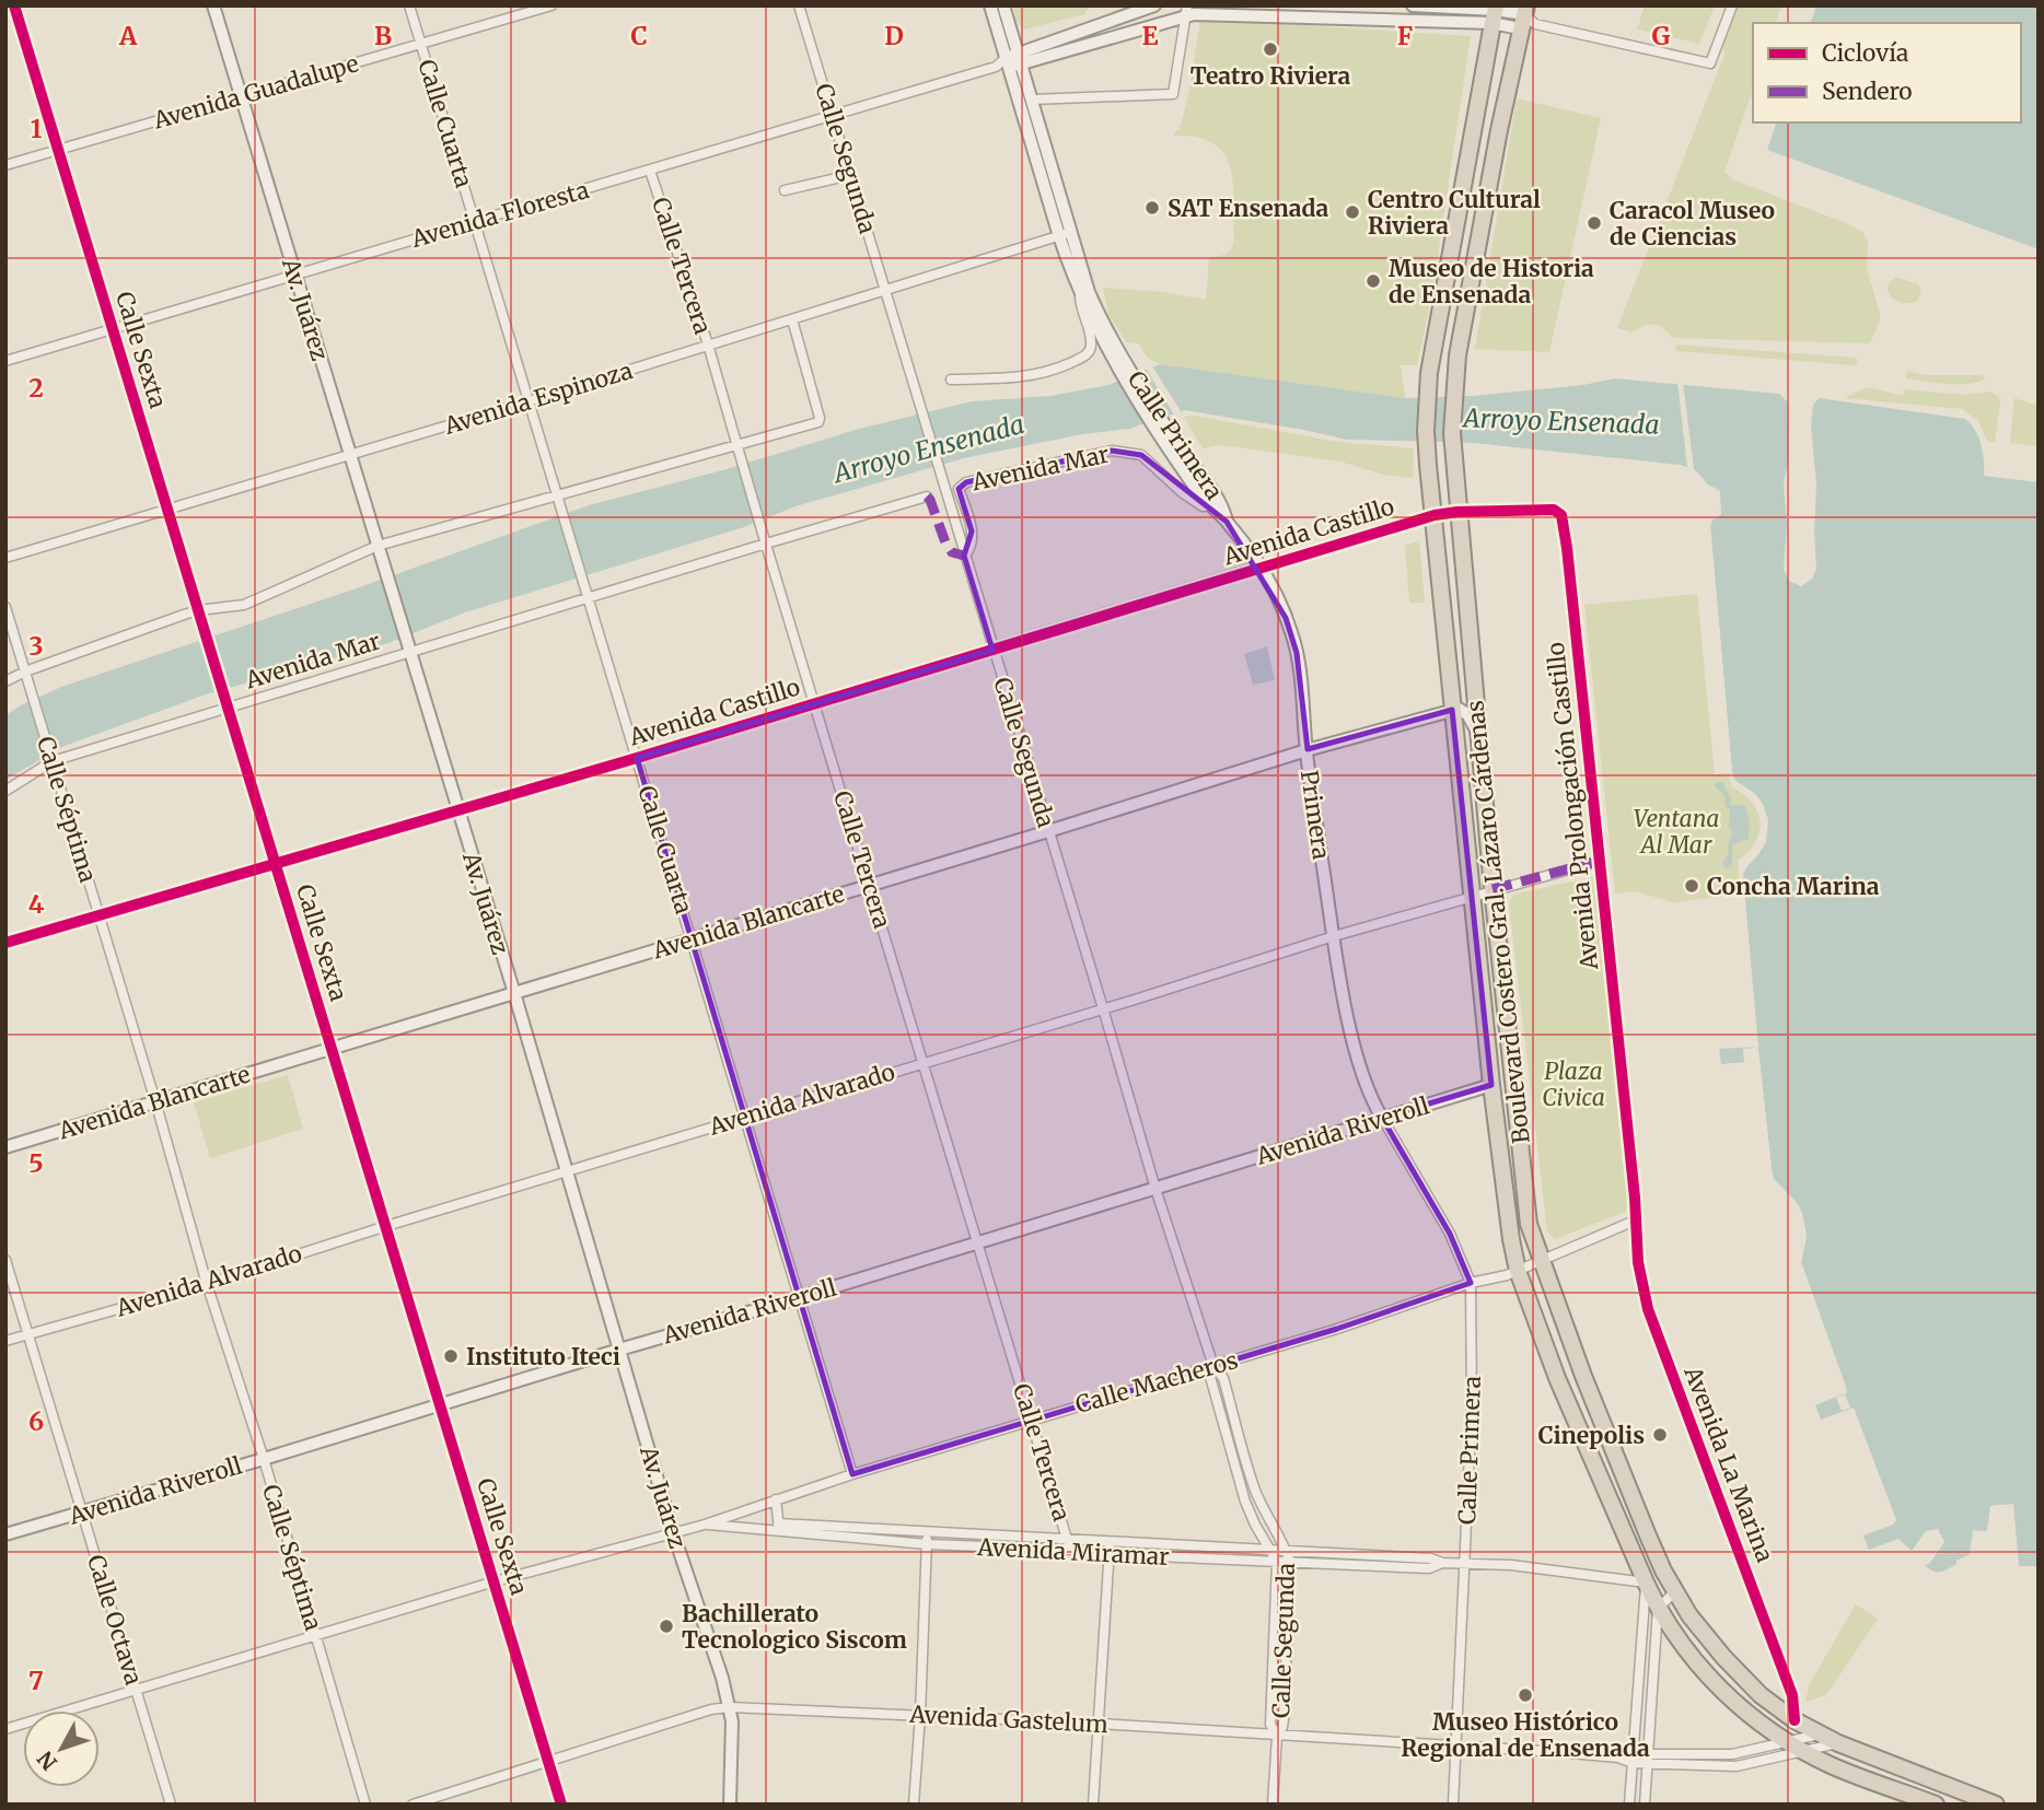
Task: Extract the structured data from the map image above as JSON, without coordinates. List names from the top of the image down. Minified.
{"streets":{"highway":["Boulevard Costero Gral. Lázaro Cárdenas"],"main road":["Avenida Floresta","Av. Juárez","Calle Primera","Avenida Castillo","Primera","Avenida Blancarte","Avenida Riveroll"],"street":["Avenida Guadalupe","Calle Cuarta","Calle Segunda","Calle Tercera","Calle Sexta","Avenida Espinoza","Avenida Mar","Avenida Prolongación Castillo","Calle Séptima","Avenida Alvarado","Calle Macheros","Avenida La Marina","Avenida Miramar","Calle Octava","Avenida Gastelum"]},"crossings":[["Avenida Guadalupe","Calle Cuarta"],["Avenida Guadalupe","Av. Juárez"],["Avenida Guadalupe","Calle Sexta"],["Calle Cuarta","Avenida Floresta"],["Calle Cuarta","Avenida Espinoza"],["Calle Cuarta","Avenida Mar"],["Calle Cuarta","Avenida Castillo"],["Calle Cuarta","Avenida Blancarte"],["Calle Cuarta","Avenida Alvarado"],["Calle Cuarta","Avenida Riveroll"],["Calle Cuarta","Calle Macheros"],["Calle Segunda","Avenida Floresta"],["Calle Segunda","Avenida Espinoza"],["Calle Segunda","Avenida Mar"],["Calle Segunda","Avenida Castillo"],["Calle Segunda","Avenida Blancarte"],["Calle Segunda","Avenida Alvarado"],["Calle Segunda","Avenida Riveroll"],["Calle Segunda","Calle Macheros"],["Calle Segunda","Avenida Miramar"],["Calle Segunda","Avenida Gastelum"],["Avenida Floresta","Calle Tercera"],["Avenida Floresta","Av. Juárez"],["Avenida Floresta","Calle Sexta"],["Avenida Floresta","Boulevard Costero Gral. Lázaro Cárdenas"],["Calle Tercera","Avenida Espinoza"],["Calle Tercera","Avenida Mar"],["Calle Tercera","Avenida Castillo"],["Calle Tercera","Avenida Blancarte"],["Calle Tercera","Avenida Alvarado"],["Calle Tercera","Avenida Riveroll"],["Calle Tercera","Calle Macheros"],["Calle Tercera","Avenida Miramar"],["Av. Juárez","Avenida Espinoza"],["Av. Juárez","Avenida Mar"],["Av. Juárez","Avenida Castillo"],["Av. Juárez","Avenida Blancarte"],["Av. Juárez","Avenida Alvarado"],["Av. Juárez","Avenida Riveroll"],["Av. Juárez","Calle Macheros"],["Av. Juárez","Avenida Gastelum"],["Calle Sexta","Avenida Espinoza"],["Calle Sexta","Avenida Mar"],["Calle Sexta","Avenida Castillo"],["Calle Sexta","Avenida Blancarte"],["Calle Sexta","Avenida Alvarado"],["Calle Sexta","Avenida Riveroll"],["Calle Sexta","Avenida Gastelum"],["Avenida Espinoza","Calle Primera"],["Calle Primera","Avenida Mar"],["Calle Primera","Primera"],["Calle Primera","Avenida Riveroll"],["Calle Primera","Calle Macheros"],["Calle Primera","Avenida Miramar"],["Calle Primera","Avenida Gastelum"],["Avenida Mar","Calle Séptima"],["Avenida Castillo","Avenida Prolongación Castillo"],["Avenida Castillo","Calle Séptima"],["Avenida Castillo","Primera"],["Avenida Castillo","Boulevard Costero Gral. Lázaro Cárdenas"],["Avenida Prolongación Castillo","Boulevard Costero Gral. Lázaro Cárdenas"],["Avenida Prolongación Castillo","Avenida Alvarado"],["Avenida Prolongación Castillo","Calle Macheros"],["Avenida Prolongación Castillo","Avenida La Marina"],["Calle Séptima","Avenida Blancarte"],["Calle Séptima","Avenida Alvarado"],["Calle Séptima","Avenida Riveroll"],["Primera","Avenida Blancarte"],["Primera","Avenida Alvarado"],["Primera","Avenida Riveroll"],["Avenida Blancarte","Boulevard Costero Gral. Lázaro Cárdenas"],["Boulevard Costero Gral. Lázaro Cárdenas","Avenida Alvarado"],["Boulevard Costero Gral. Lázaro Cárdenas","Avenida Riveroll"],["Boulevard Costero Gral. Lázaro Cárdenas","Calle Macheros"],["Boulevard Costero Gral. Lázaro Cárdenas","Avenida La Marina"],["Boulevard Costero Gral. Lázaro Cárdenas","Avenida Miramar"],["Avenida Alvarado","Calle Octava"],["Avenida Riveroll","Calle Octava"],["Calle Macheros","Avenida La Marina"],["Calle Macheros","Avenida Miramar"]],"water":["Arroyo Ensenada"],"parks":["Ventana Al Mar","Plaza Civica"],"places":["Teatro Riviera","SAT Ensenada","Centro Cultural Riviera","Caracol Museo de Ciencias","Museo de Historia de Ensenada","Concha Marina","Instituto Iteci","Cinepolis","Bachillerato Tecnologico Siscom","Museo Histórico Regional de Ensenada"],"legend":["Ciclovía","Sendero"],"north":"bottom left","grid":{"columns":["A","B","C","D","E","F","G"],"rows":["1","2","3","4","5","6","7"]}}
